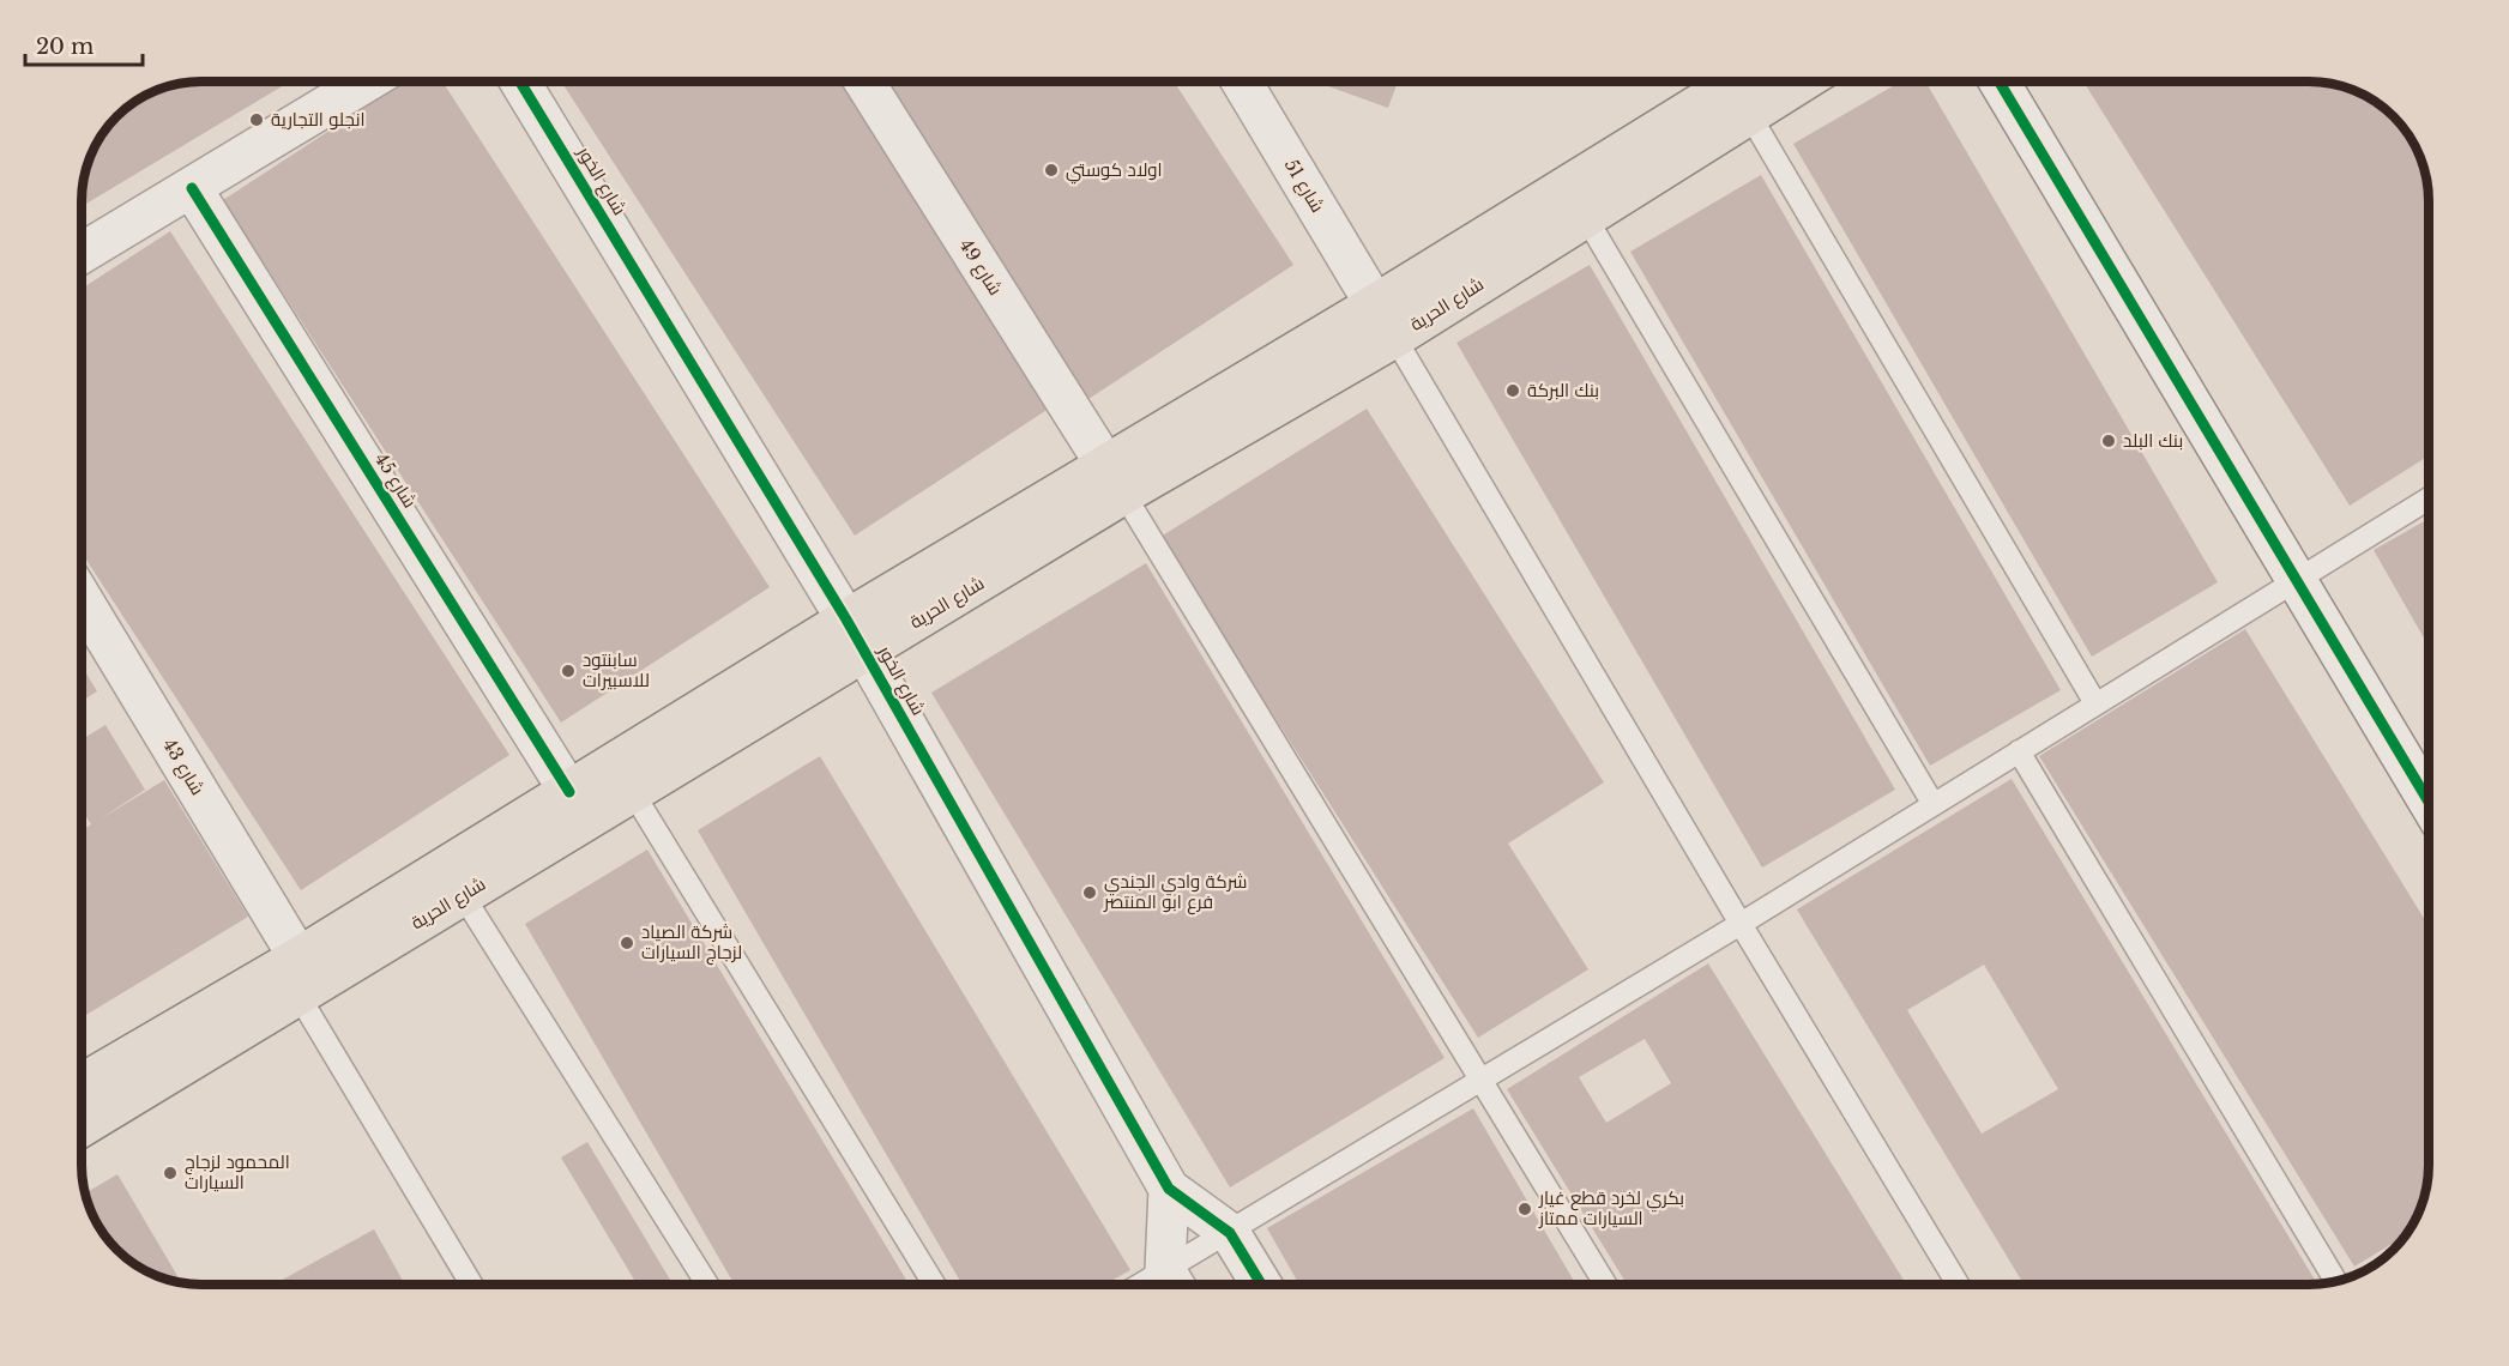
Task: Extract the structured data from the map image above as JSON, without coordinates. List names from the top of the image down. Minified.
{"streets":{"main road":["شارع الحرية"],"street":["شارع الخور","شارع 51","شارع 49","شارع 45","شارع 43"]},"crossings":[["شارع الخور","شارع الحرية"],["شارع 51","شارع الحرية"],["شارع 49","شارع الحرية"],["شارع الحرية","شارع 45"],["شارع الحرية","شارع 43"]],"places":["انجلو التجارية","اولاد كوستي","بنك البركة","بنك البلد","سابنتود للاسبيرات","شركة وادي الجندي فرع ابو المنتصر","شركة الصياد لزجاج السيارات","المحمود لزجاج السيارات","بكري لخرد قطع غيار السيارات ممتاز"],"scale_bar":"20 m"}
